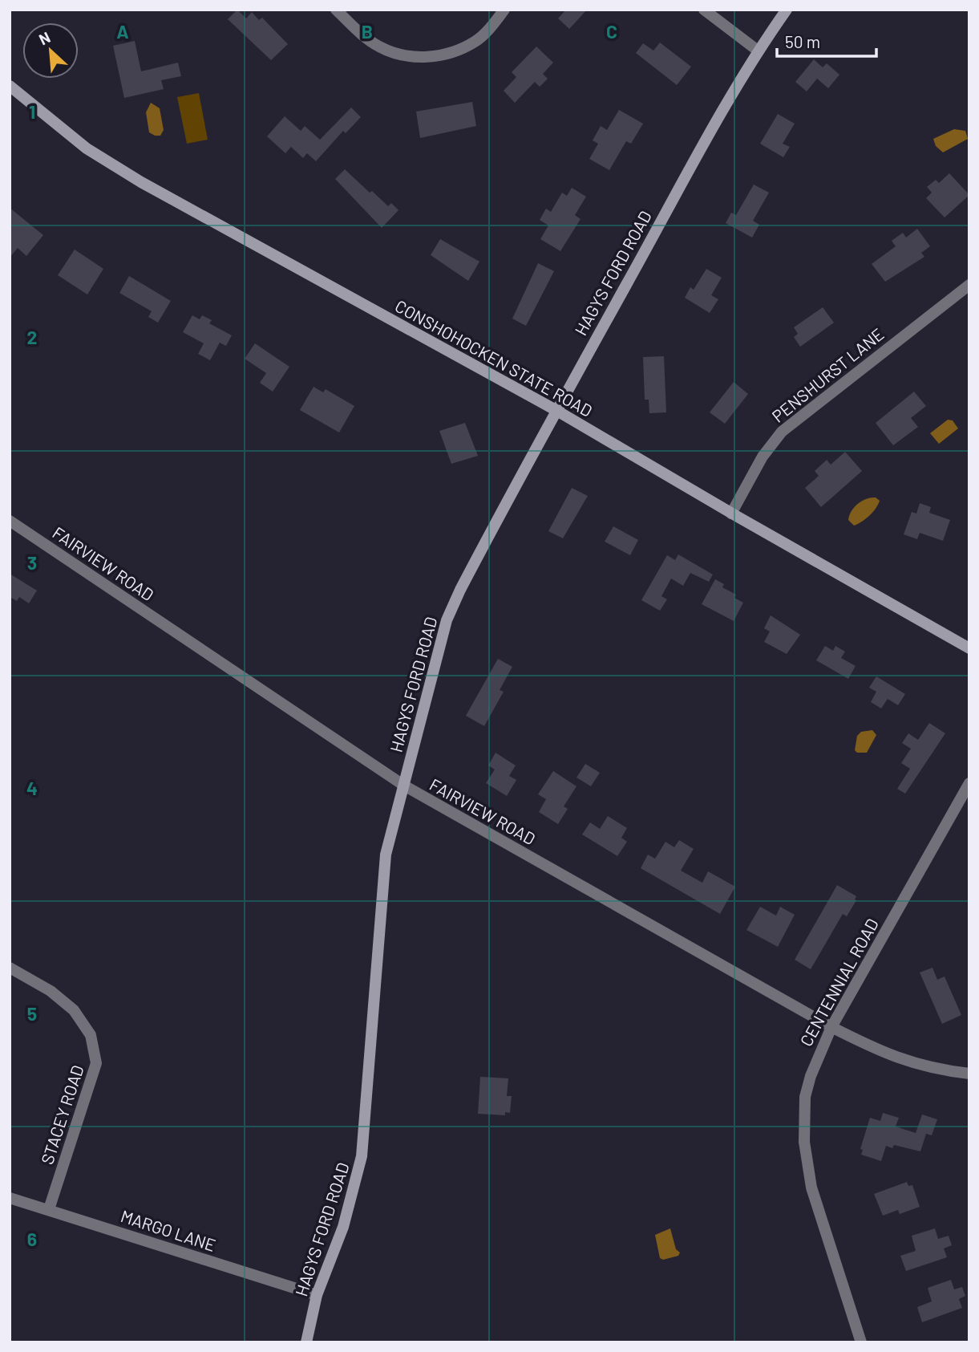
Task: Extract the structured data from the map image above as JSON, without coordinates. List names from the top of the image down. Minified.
{"streets":{"street":["HAGYS FORD ROAD","CONSHOHOCKEN STATE ROAD","PENSHURST LANE","FAIRVIEW ROAD","CENTENNIAL ROAD","STACEY ROAD","MARGO LANE"]},"crossings":[["HAGYS FORD ROAD","CONSHOHOCKEN STATE ROAD"],["HAGYS FORD ROAD","FAIRVIEW ROAD"],["HAGYS FORD ROAD","MARGO LANE"],["CONSHOHOCKEN STATE ROAD","PENSHURST LANE"],["FAIRVIEW ROAD","CENTENNIAL ROAD"],["STACEY ROAD","MARGO LANE"]],"scale_bar":"50 m","north":"top left","grid":{"columns":["A","B","C"],"rows":["1","2","3","4","5","6"]}}
